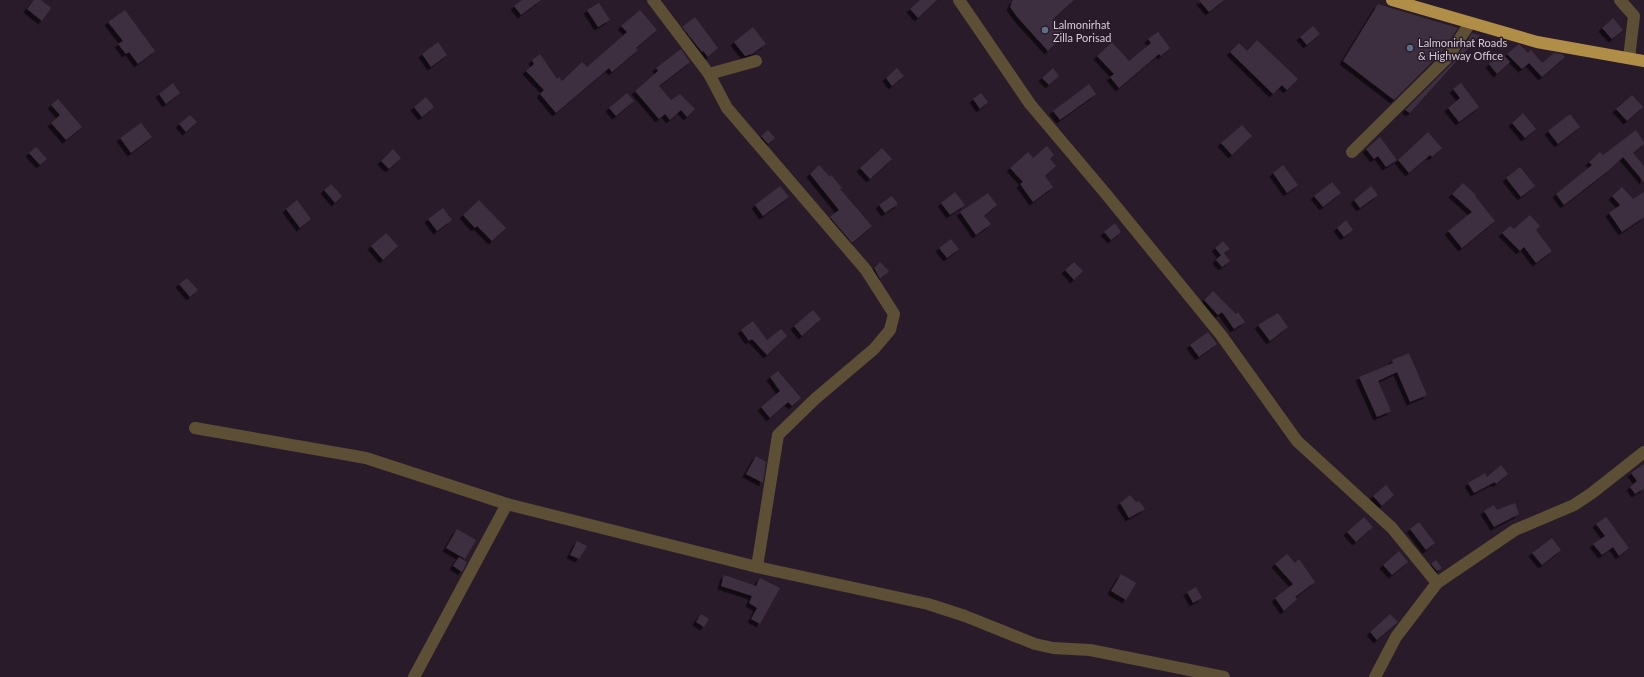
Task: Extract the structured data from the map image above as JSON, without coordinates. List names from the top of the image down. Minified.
{"places":["Lalmonirhat Zilla Porisad","Lalmonirhat Roads & Highway Office"]}
